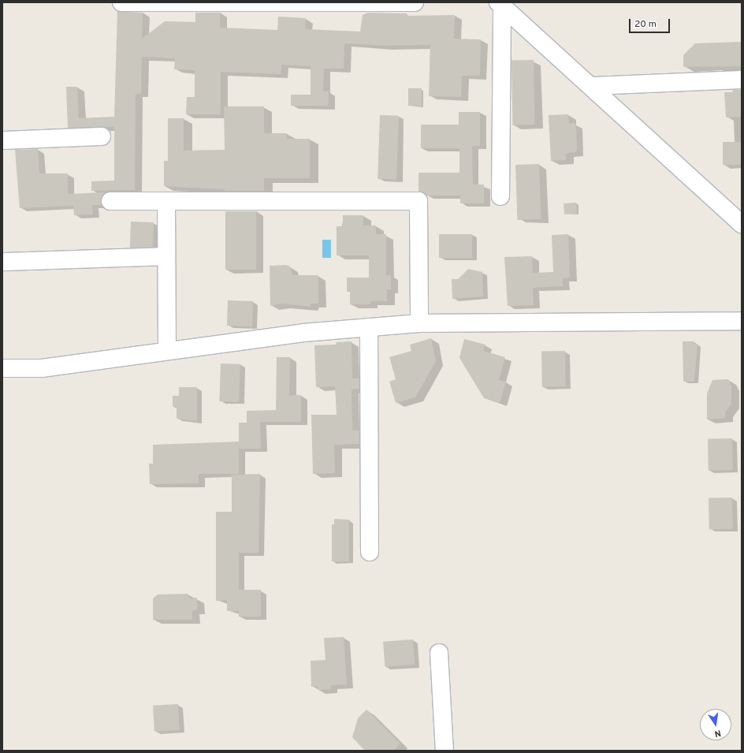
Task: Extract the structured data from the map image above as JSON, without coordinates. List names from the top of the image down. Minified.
{"scale_bar":"20 m","north":"bottom"}
